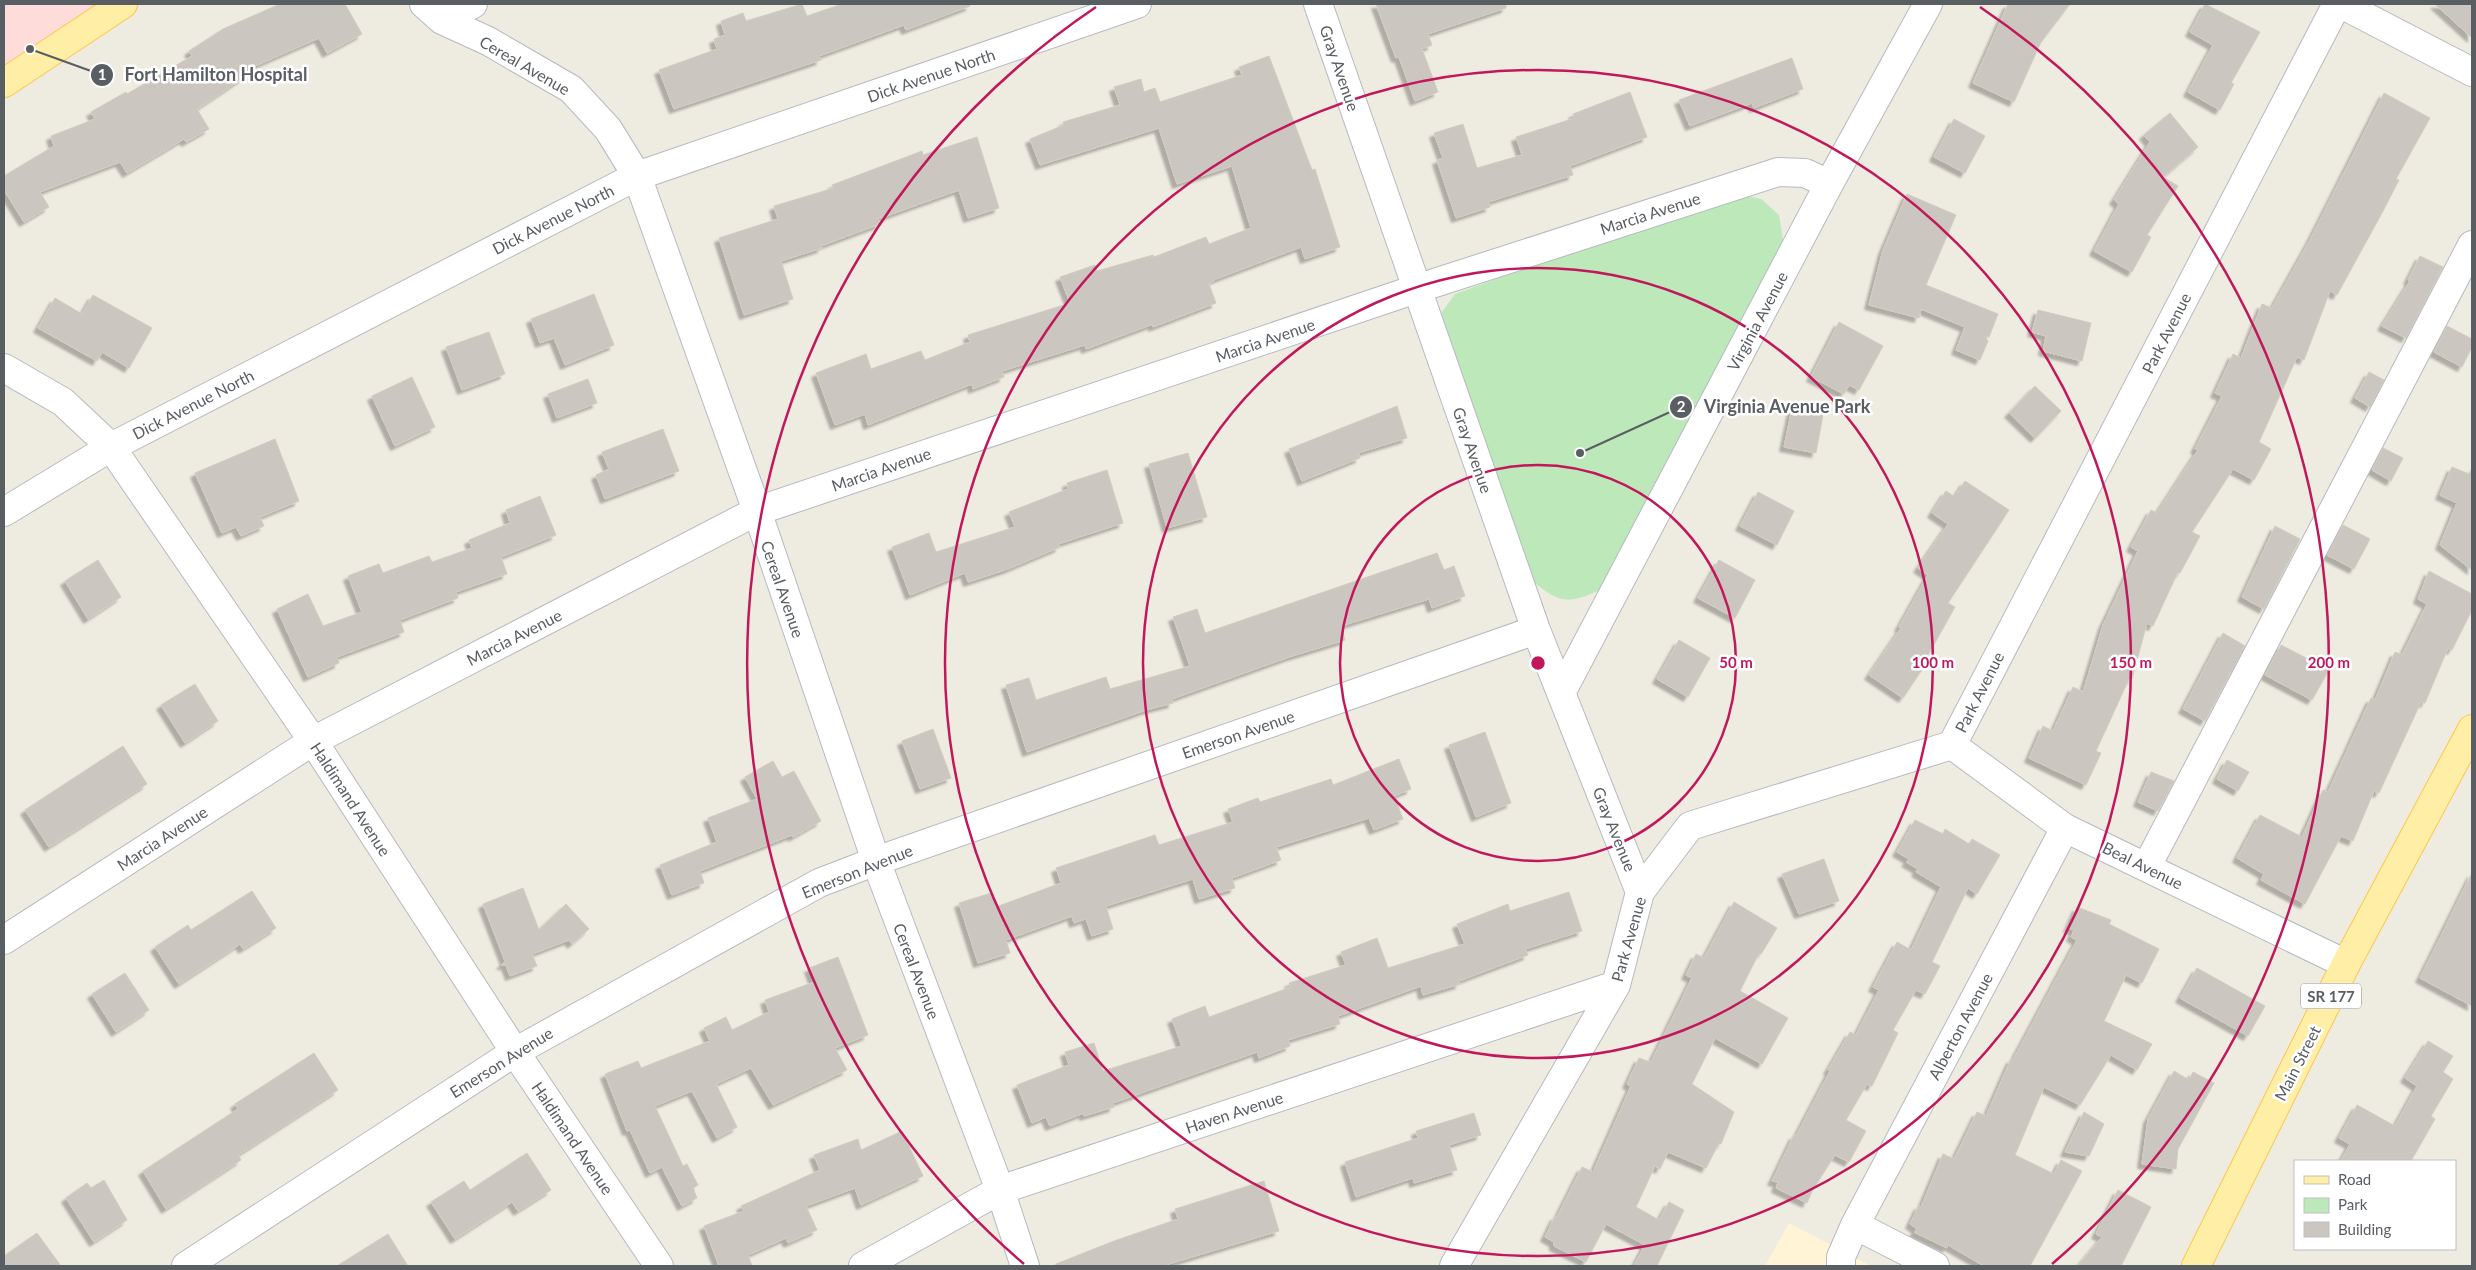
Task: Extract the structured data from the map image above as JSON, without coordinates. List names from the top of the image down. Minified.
{"streets":{"main road":["SR 177","Main Street"],"street":["Cereal Avenue","Gray Avenue","Dick Avenue North","Marcia Avenue","Virginia Avenue","Park Avenue","Emerson Avenue","Haldimand Avenue","Beal Avenue","Alberton Avenue","Haven Avenue"]},"crossings":[["Cereal Avenue","Dick Avenue North"],["Cereal Avenue","Marcia Avenue"],["Cereal Avenue","Emerson Avenue"],["Cereal Avenue","Haven Avenue"],["Gray Avenue","Marcia Avenue"],["Gray Avenue","Virginia Avenue"],["Gray Avenue","Park Avenue"],["Gray Avenue","Emerson Avenue"],["Dick Avenue North","Haldimand Avenue"],["Marcia Avenue","Virginia Avenue"],["Marcia Avenue","Haldimand Avenue"],["Park Avenue","Beal Avenue"],["Park Avenue","Haven Avenue"],["Emerson Avenue","Haldimand Avenue"],["Beal Avenue","Alberton Avenue"],["Beal Avenue","Main Street"]],"places":["Fort Hamilton Hospital","Virginia Avenue Park"],"legend":["Road","Park","Building"],"rings":["50 m","100 m","150 m","200 m"]}
